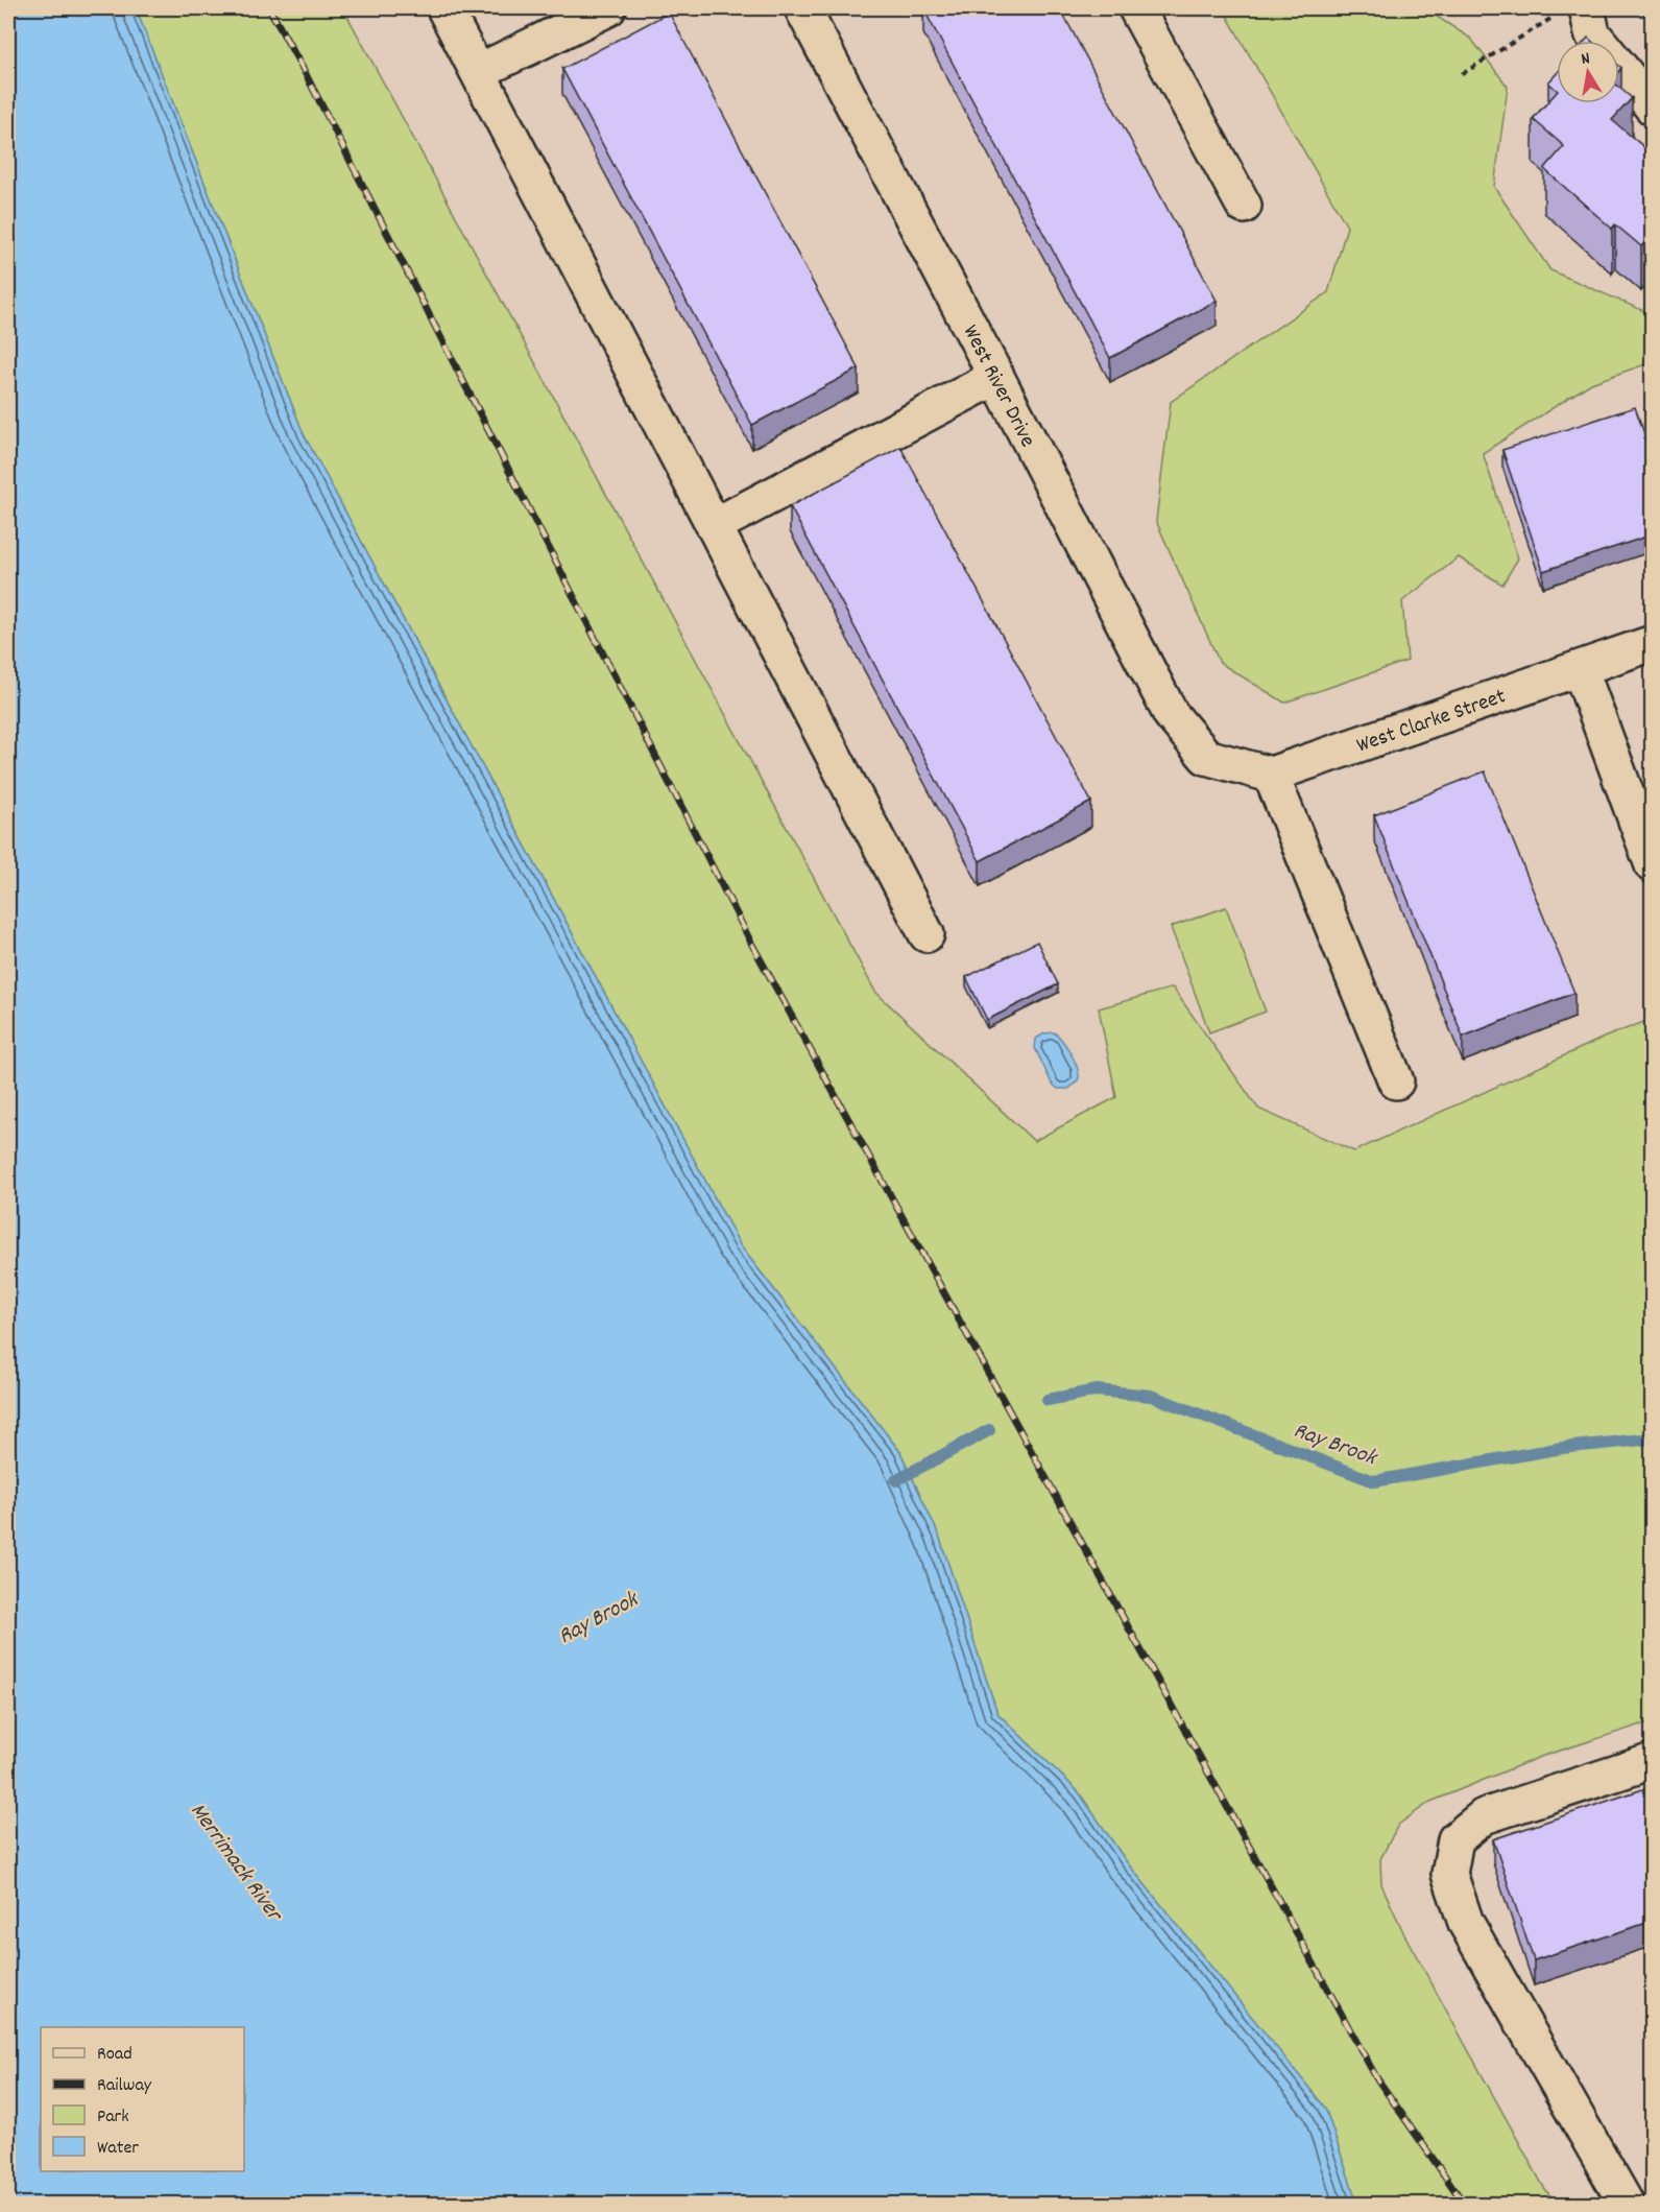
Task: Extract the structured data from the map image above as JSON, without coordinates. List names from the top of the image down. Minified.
{"streets":{"street":["West River Drive","West Clarke Street"]},"crossings":[["West River Drive","West Clarke Street"]],"water":["Ray Brook","Merrimack River"],"legend":["Road","Railway","Park","Water"],"north":"top"}
